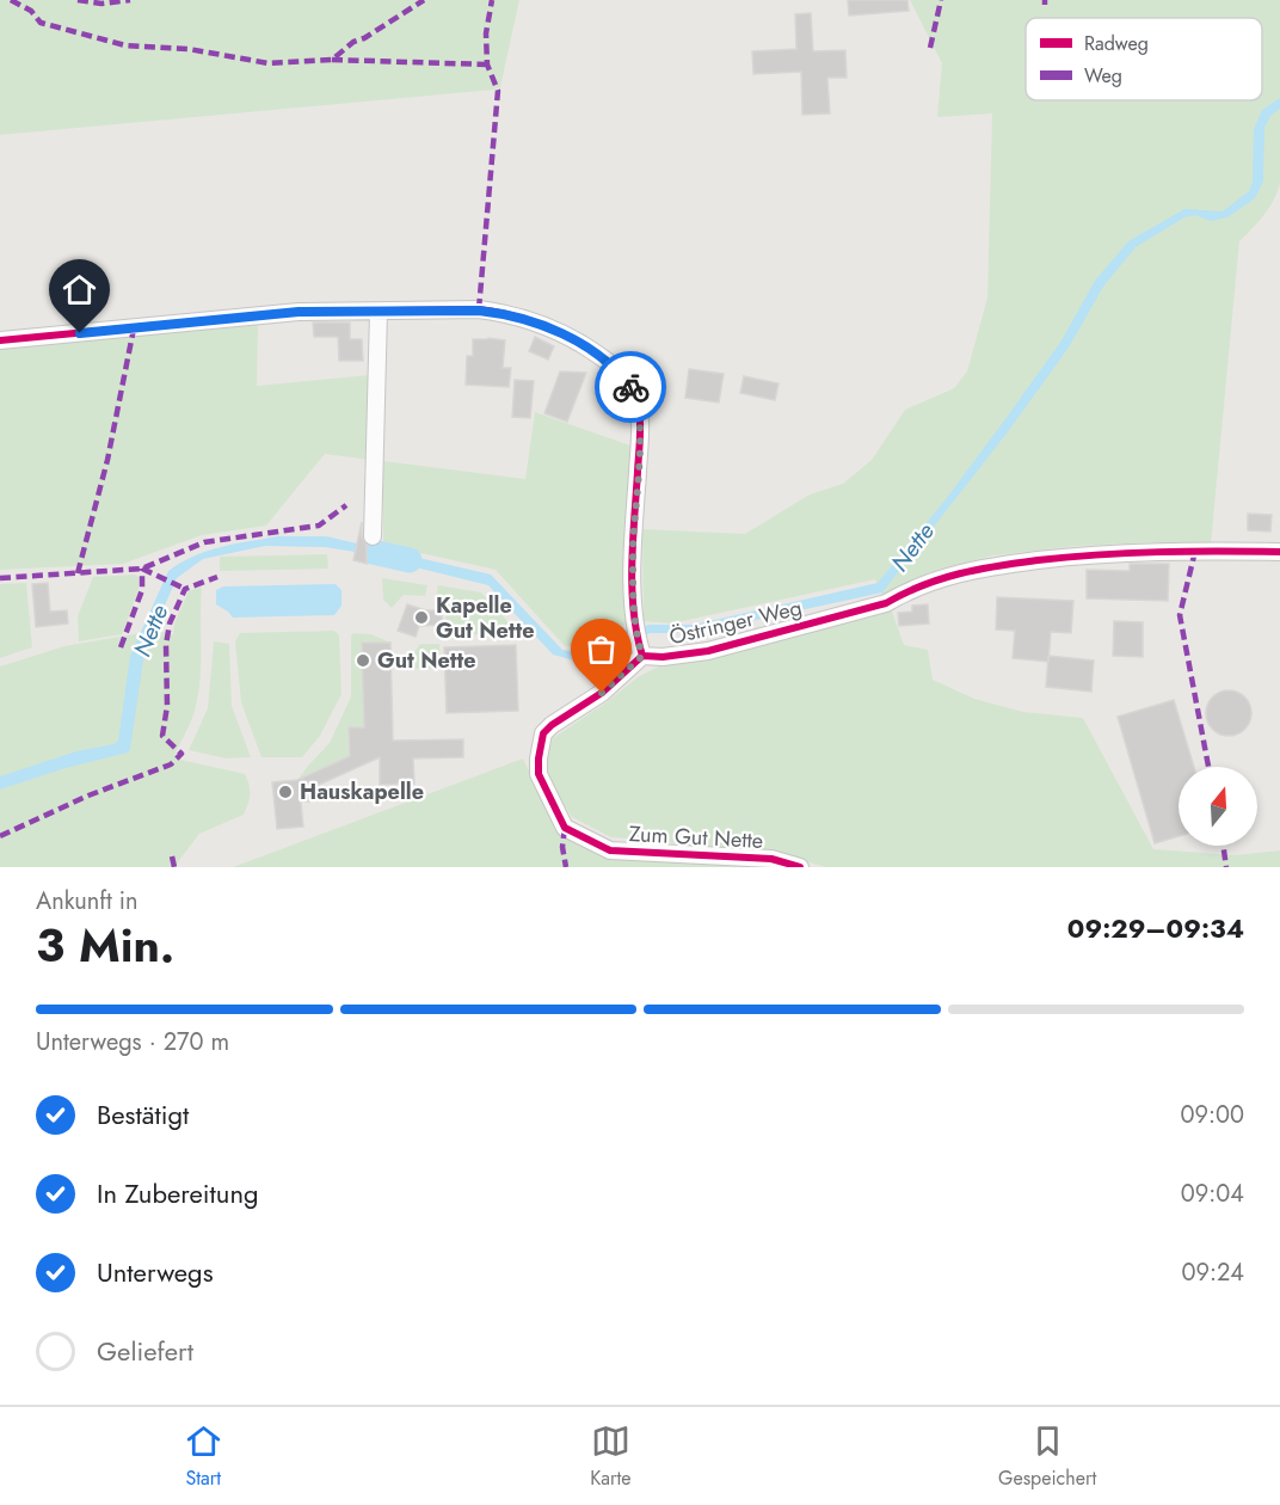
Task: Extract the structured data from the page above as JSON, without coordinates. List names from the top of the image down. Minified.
{"streets":{"street":["Östringer Weg","Zum Gut Nette"]},"crossings":[["Östringer Weg","Zum Gut Nette"]],"water":["Nette"],"places":["Kapelle Gut Nette","Gut Nette","Hauskapelle"],"legend":["Radweg","Weg"],"north":"top","page":{"heading":["3 Min.","Ankunft in","09:29–09:34"],"bar":"Unterwegs · 270 m","list":[["Bestätigt","09:00"],["In Zubereitung","09:04"],["Unterwegs","09:24"],"Geliefert"],"tabs":["Start","Karte","Gespeichert"]}}
